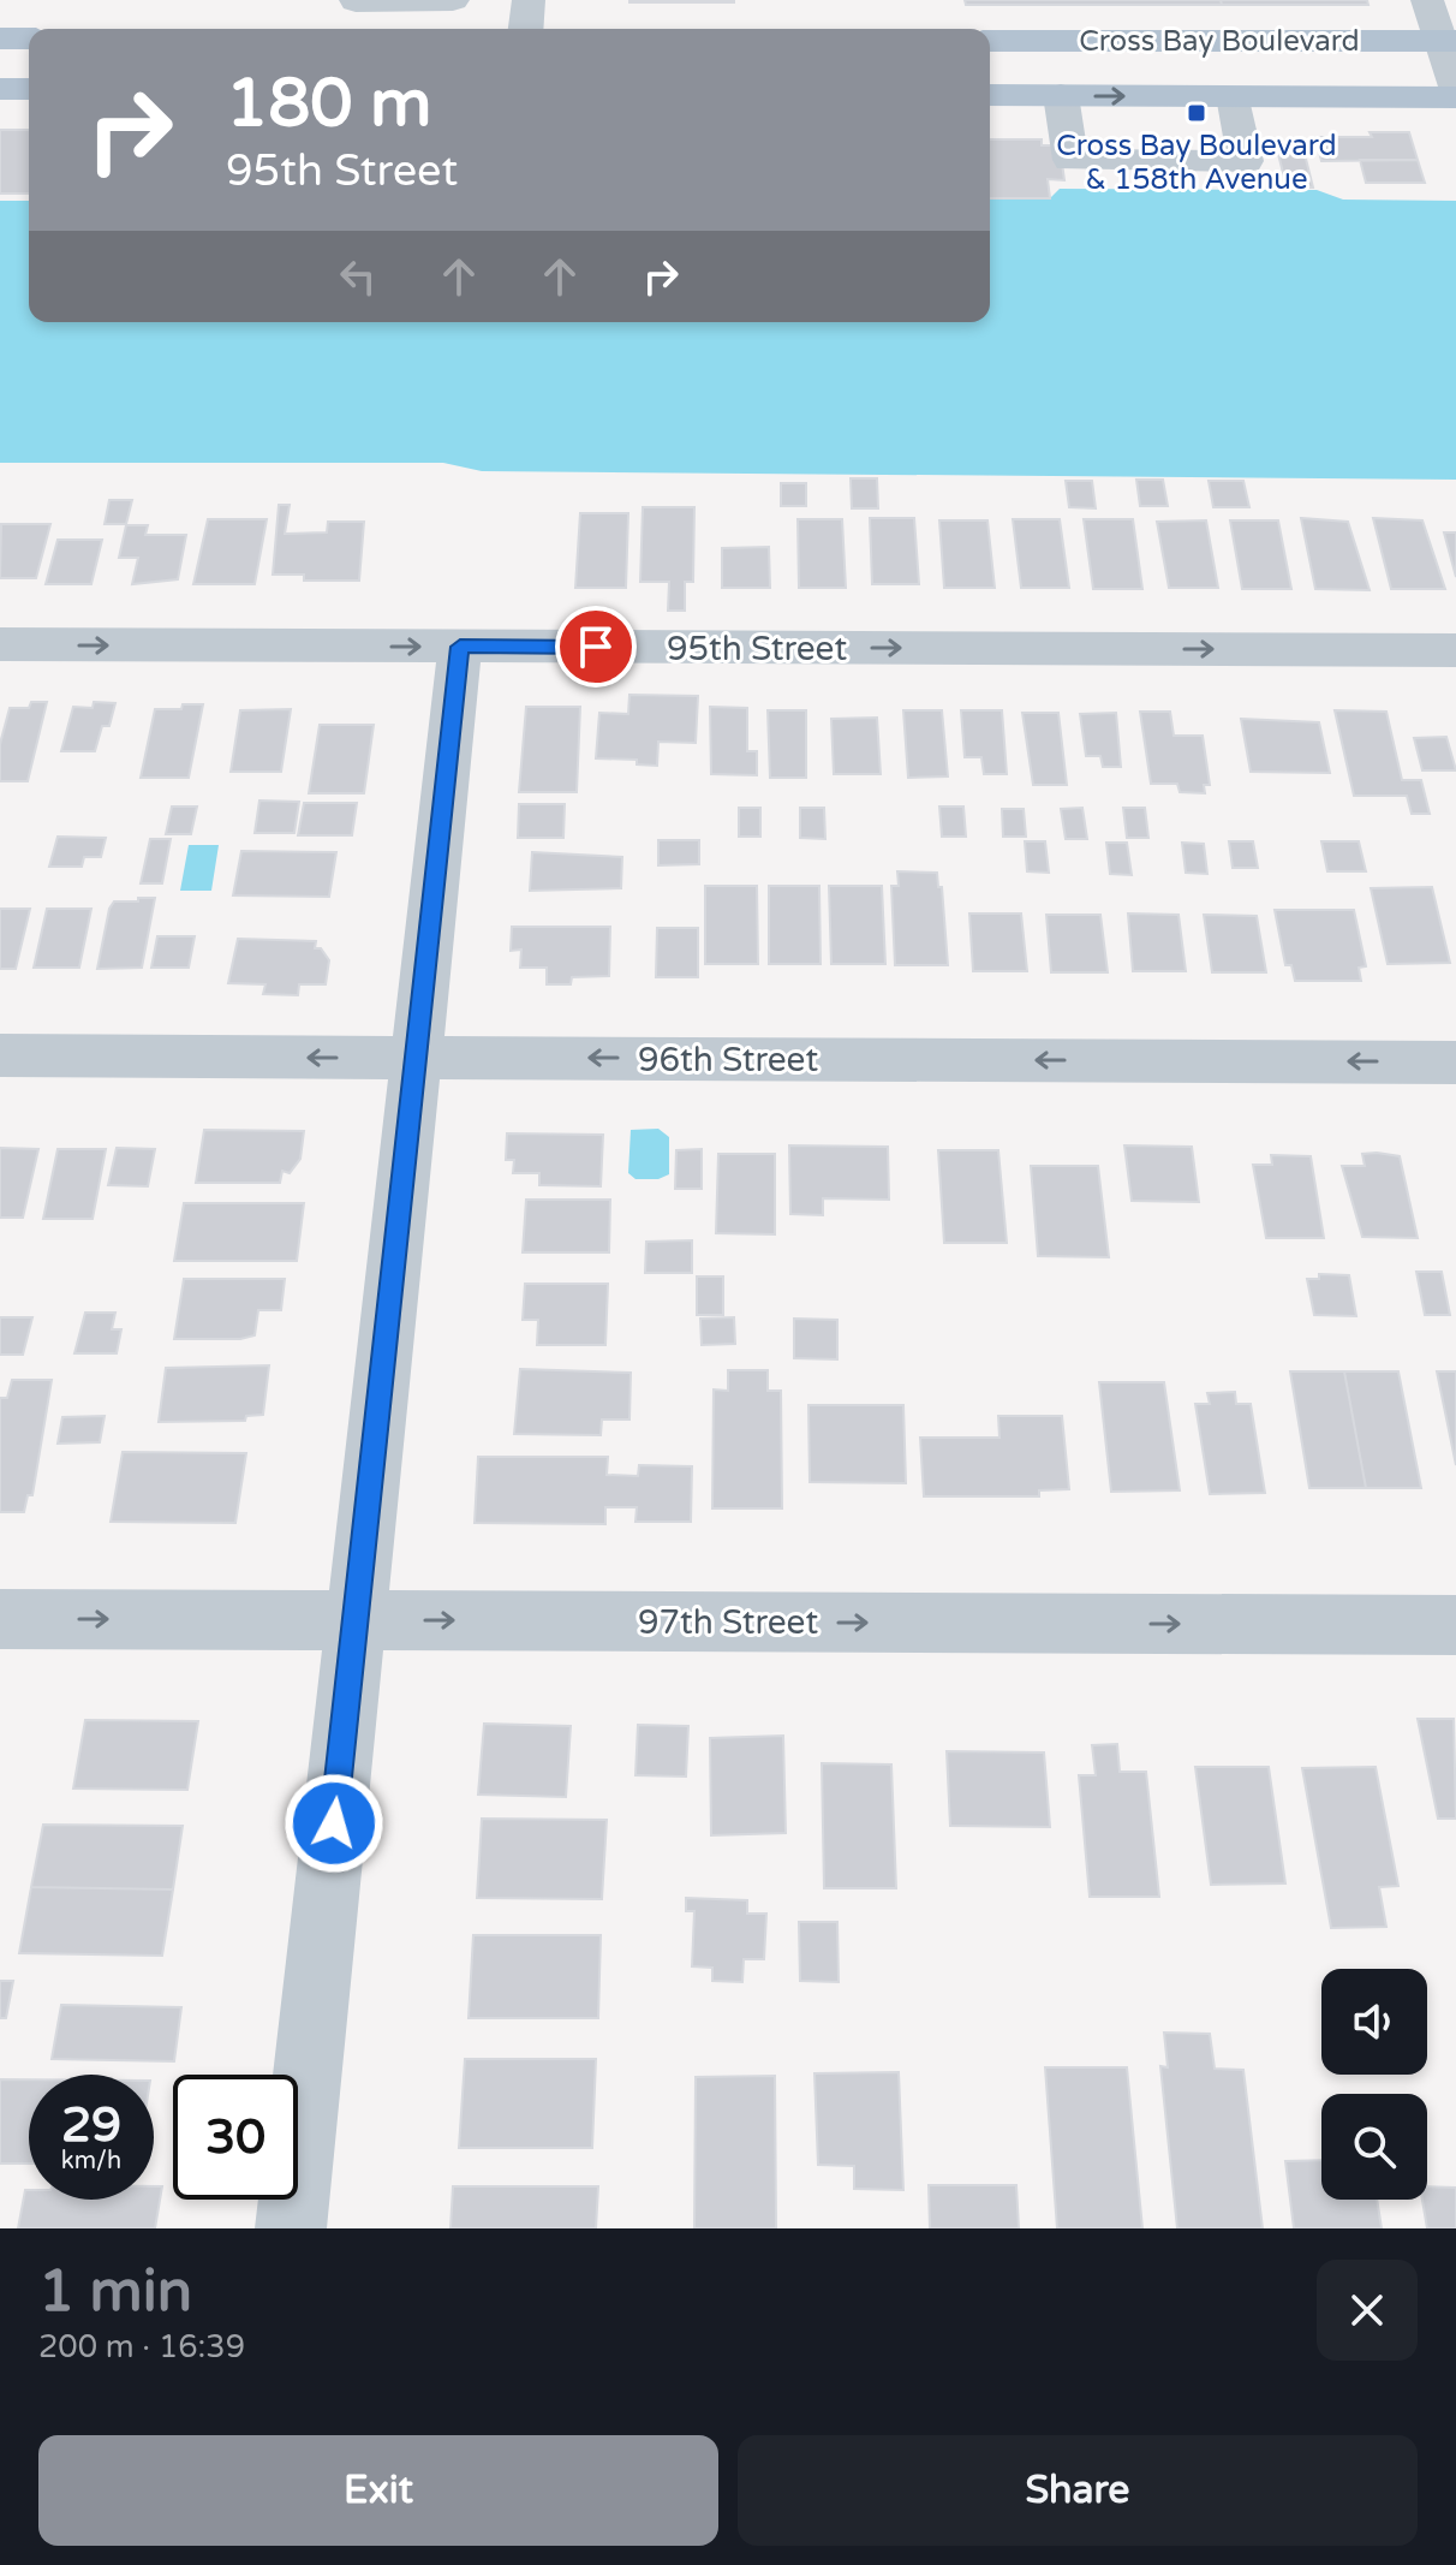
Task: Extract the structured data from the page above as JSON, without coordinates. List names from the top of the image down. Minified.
{"streets":{"main road":["Cross Bay Boulevard"],"street":["95th Street","96th Street","97th Street"]},"one_way":["95th Street","96th Street","97th Street"],"places":{"transit":["Cross Bay Boulevard & 158th Avenue"]},"page":{"turn":["180 m","95th Street"],"speed":"29 km/h","limit":"30","heading":["1 min","200 m · 16:39"],"buttons":["Exit","Share"]}}
